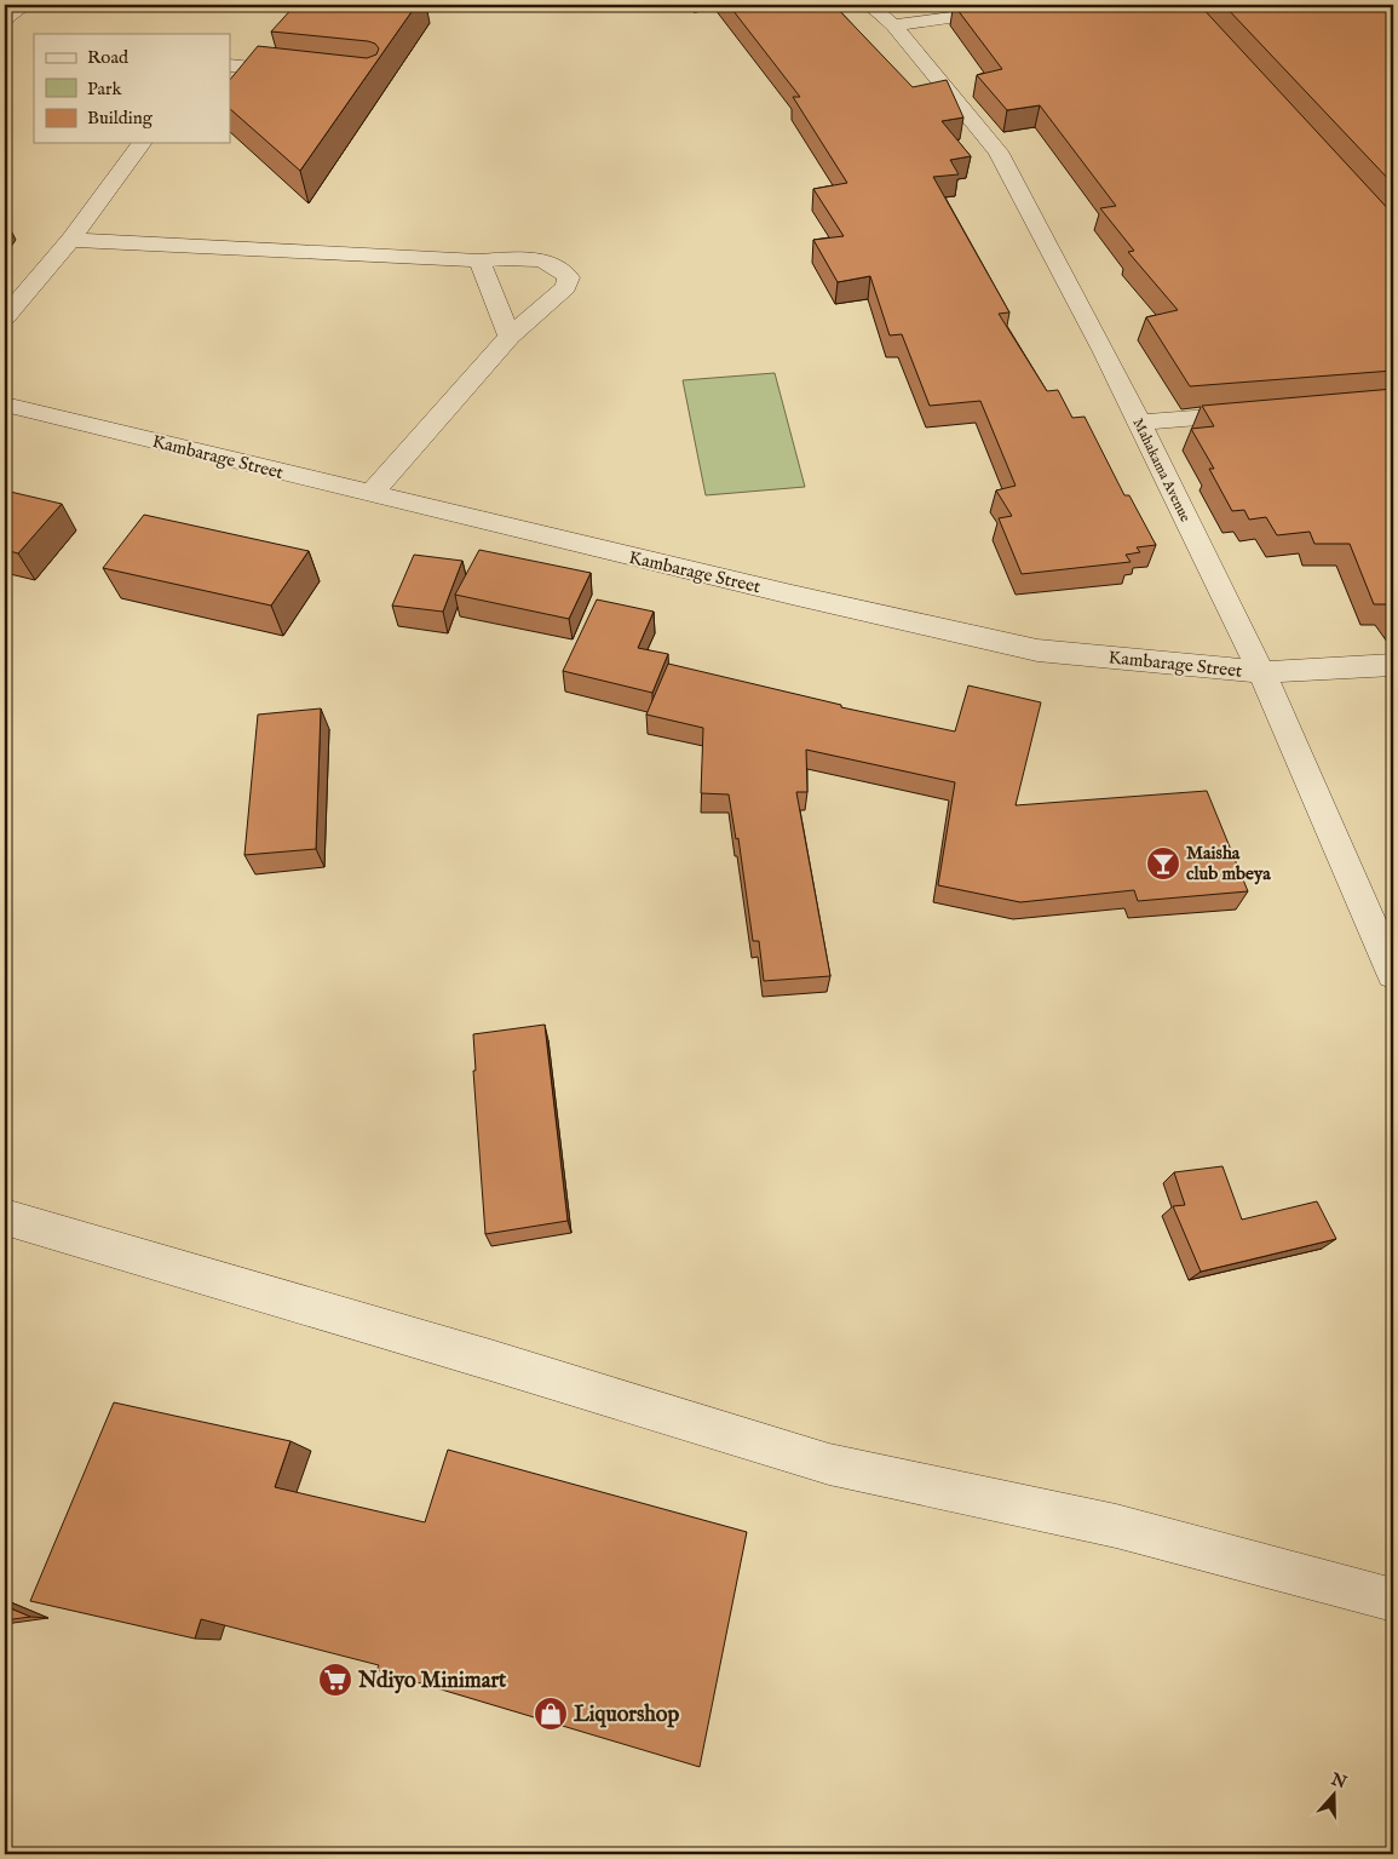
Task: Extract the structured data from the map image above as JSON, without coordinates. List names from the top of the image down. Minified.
{"streets":{"street":["Kambarage Street","Mahakama Avenue"]},"crossings":[["Kambarage Street","Mahakama Avenue"]],"places":{"bar":["Maisha club mbeya"],"supermarket":["Ndiyo Minimart"],"shop":["Liquorshop"]},"legend":["Road","Park","Building"],"north":"top"}
